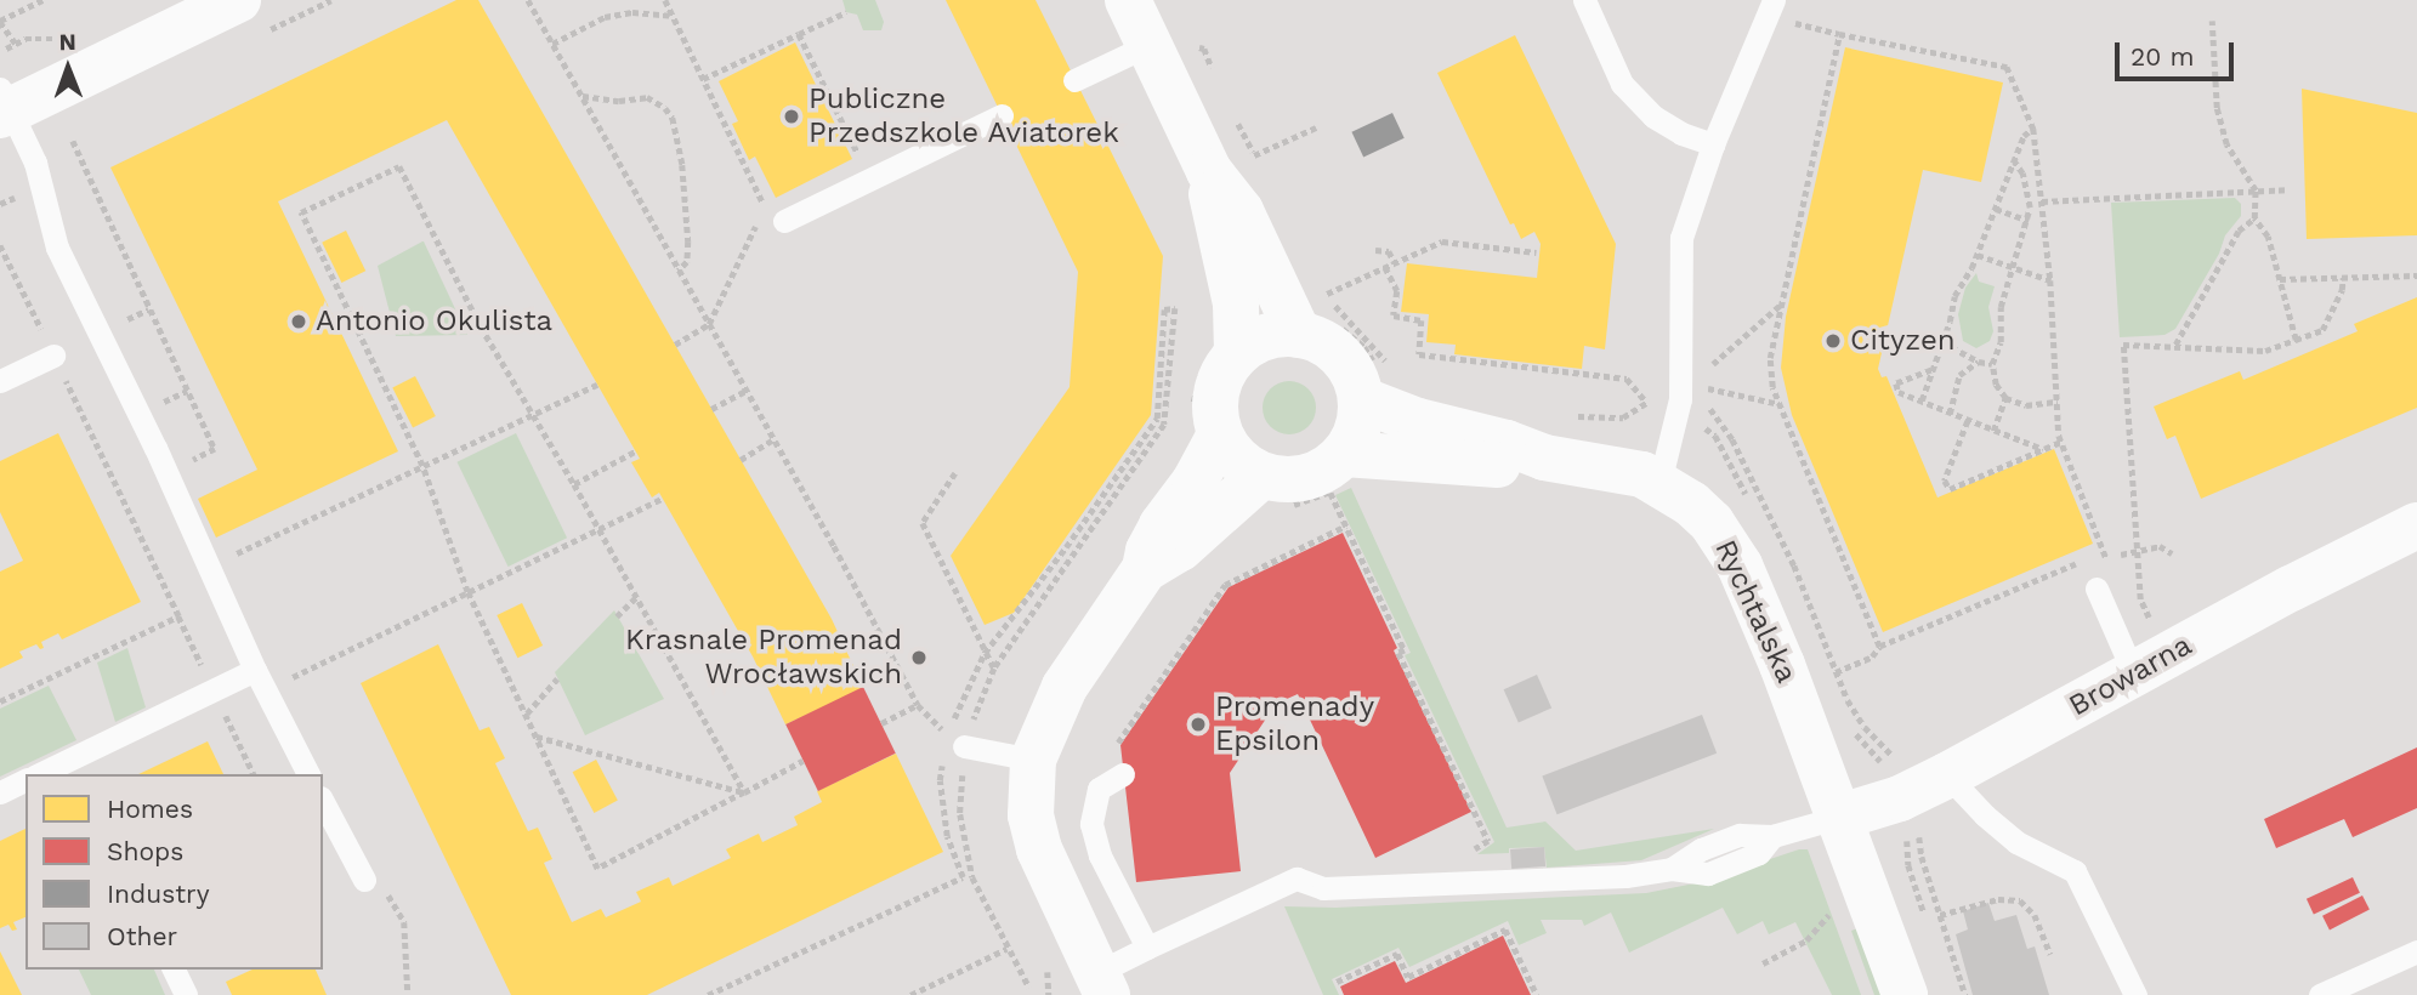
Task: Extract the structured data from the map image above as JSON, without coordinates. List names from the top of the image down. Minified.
{"streets":{"street":["Rychtalska","Browarna"]},"crossings":[["Rychtalska","Browarna"]],"places":["Publiczne Przedszkole Aviatorek","Antonio Okulista","Cityzen","Krasnale Promenad Wrocławskich","Promenady Epsilon"],"legend":["Homes","Shops","Industry","Other"],"scale_bar":"20 m","north":"top"}
